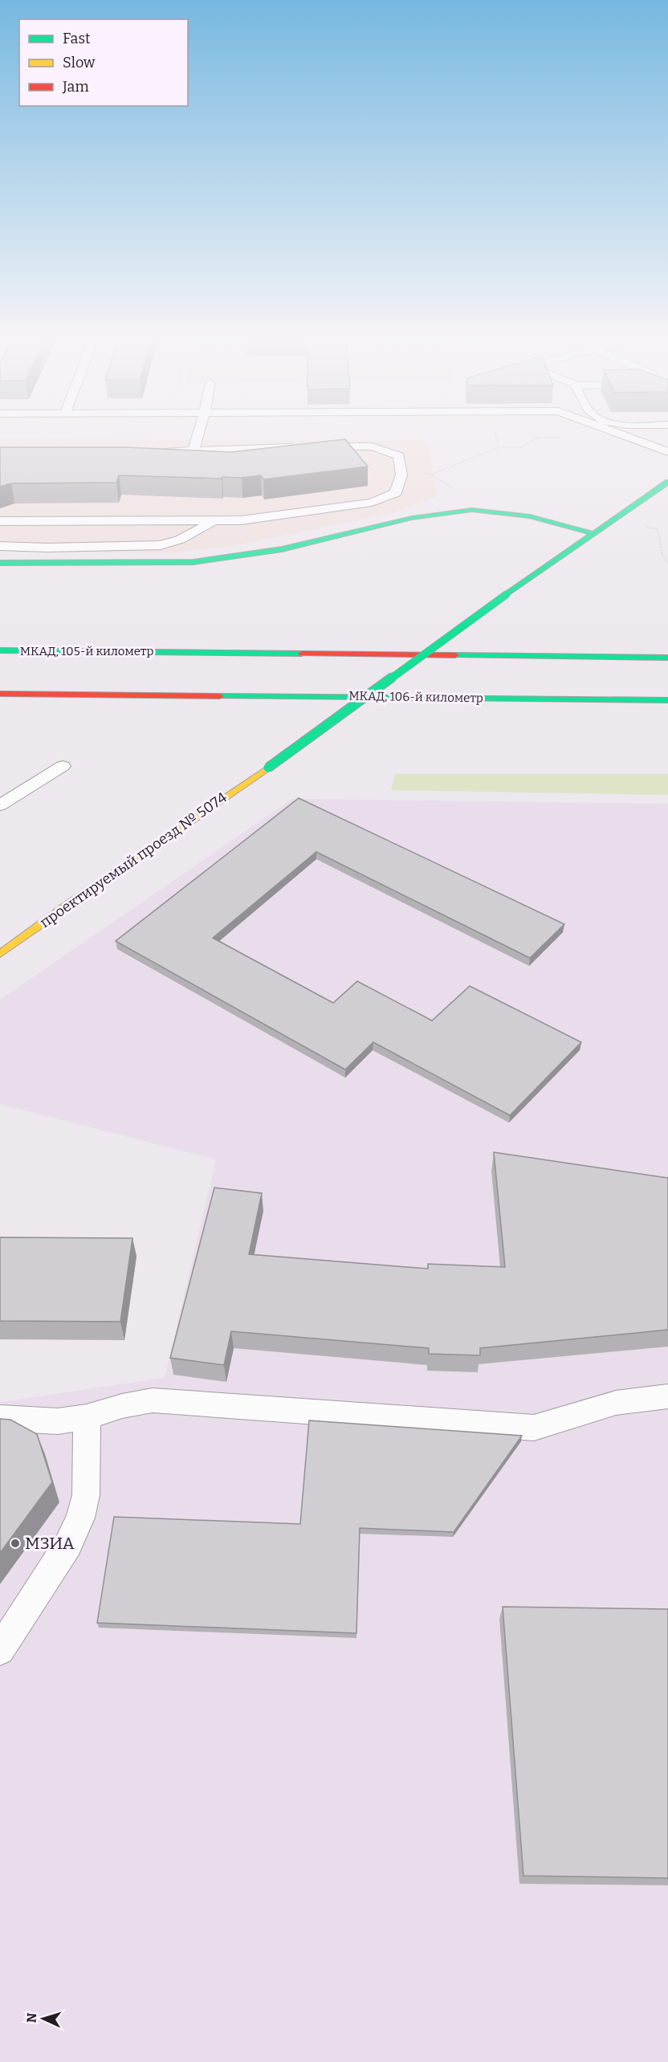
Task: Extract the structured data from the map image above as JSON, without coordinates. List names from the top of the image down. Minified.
{"streets":{"main road":["МКАД, 105-й километр","МКАД, 106-й километр","проектируемый проезд № 5074"]},"places":["МЗИА"],"legend":["Fast","Slow","Jam"],"north":"left"}
